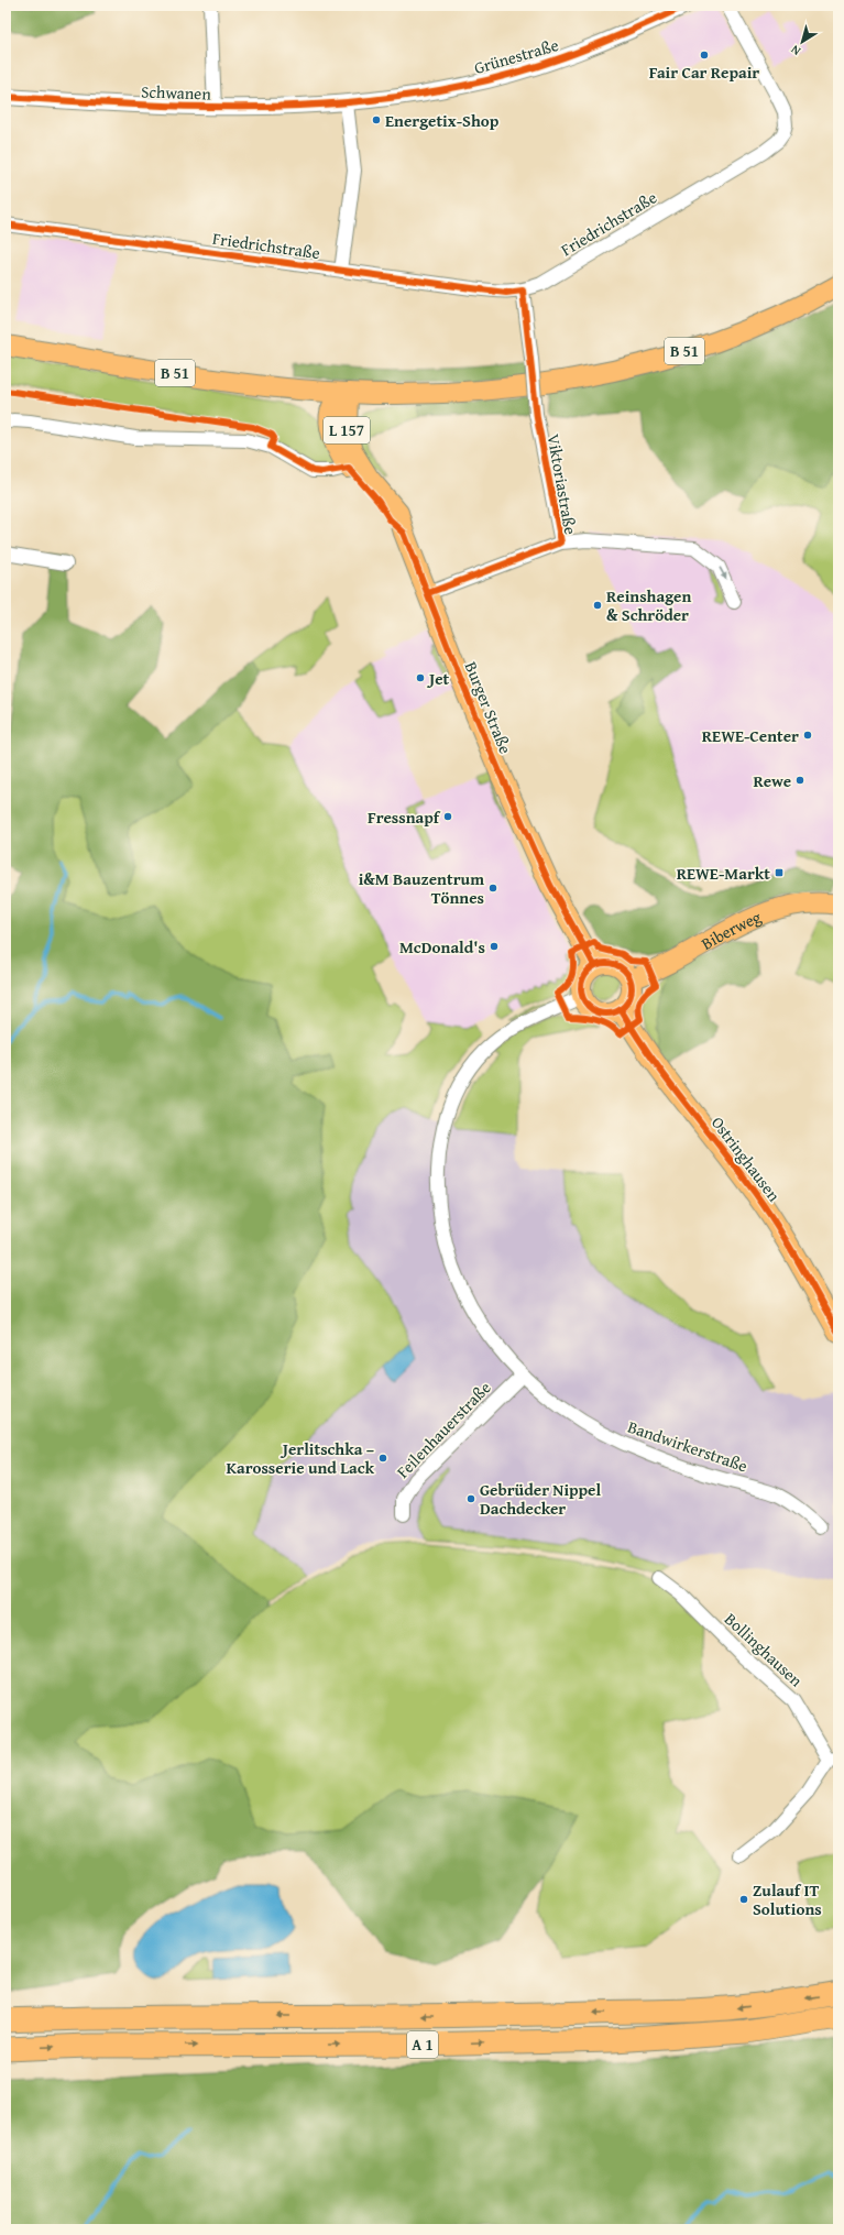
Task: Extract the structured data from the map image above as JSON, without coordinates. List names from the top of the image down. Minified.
{"streets":{"highway":["A 1"],"main road":["B 51","L 157","Burger Straße","Biberweg","Ostringhausen"],"street":["Grünestraße","Schwanen","Friedrichstraße","Viktoriastraße","Feilenhauerstraße","Bandwirkerstraße","Bollinghausen"]},"crossings":[["Grünestraße","Schwanen"],["Friedrichstraße","Viktoriastraße"],["B 51","Burger Straße"],["Viktoriastraße","Burger Straße"],["Burger Straße","Biberweg"],["Burger Straße","Ostringhausen"],["Burger Straße","Bandwirkerstraße"],["Biberweg","Ostringhausen"],["Biberweg","Bandwirkerstraße"],["Ostringhausen","Bandwirkerstraße"],["Feilenhauerstraße","Bandwirkerstraße"]],"places":{"other":["Fair Car Repair","Energetix-Shop","Reinshagen & Schröder","Jet","REWE-Center","Rewe","Fressnapf","i&M Bauzentrum Tönnes","McDonald's","Jerlitschka – Karosserie und Lack","Gebrüder Nippel Dachdecker","Zulauf IT Solutions"],"transit":["REWE-Markt"]},"north":"bottom left"}
